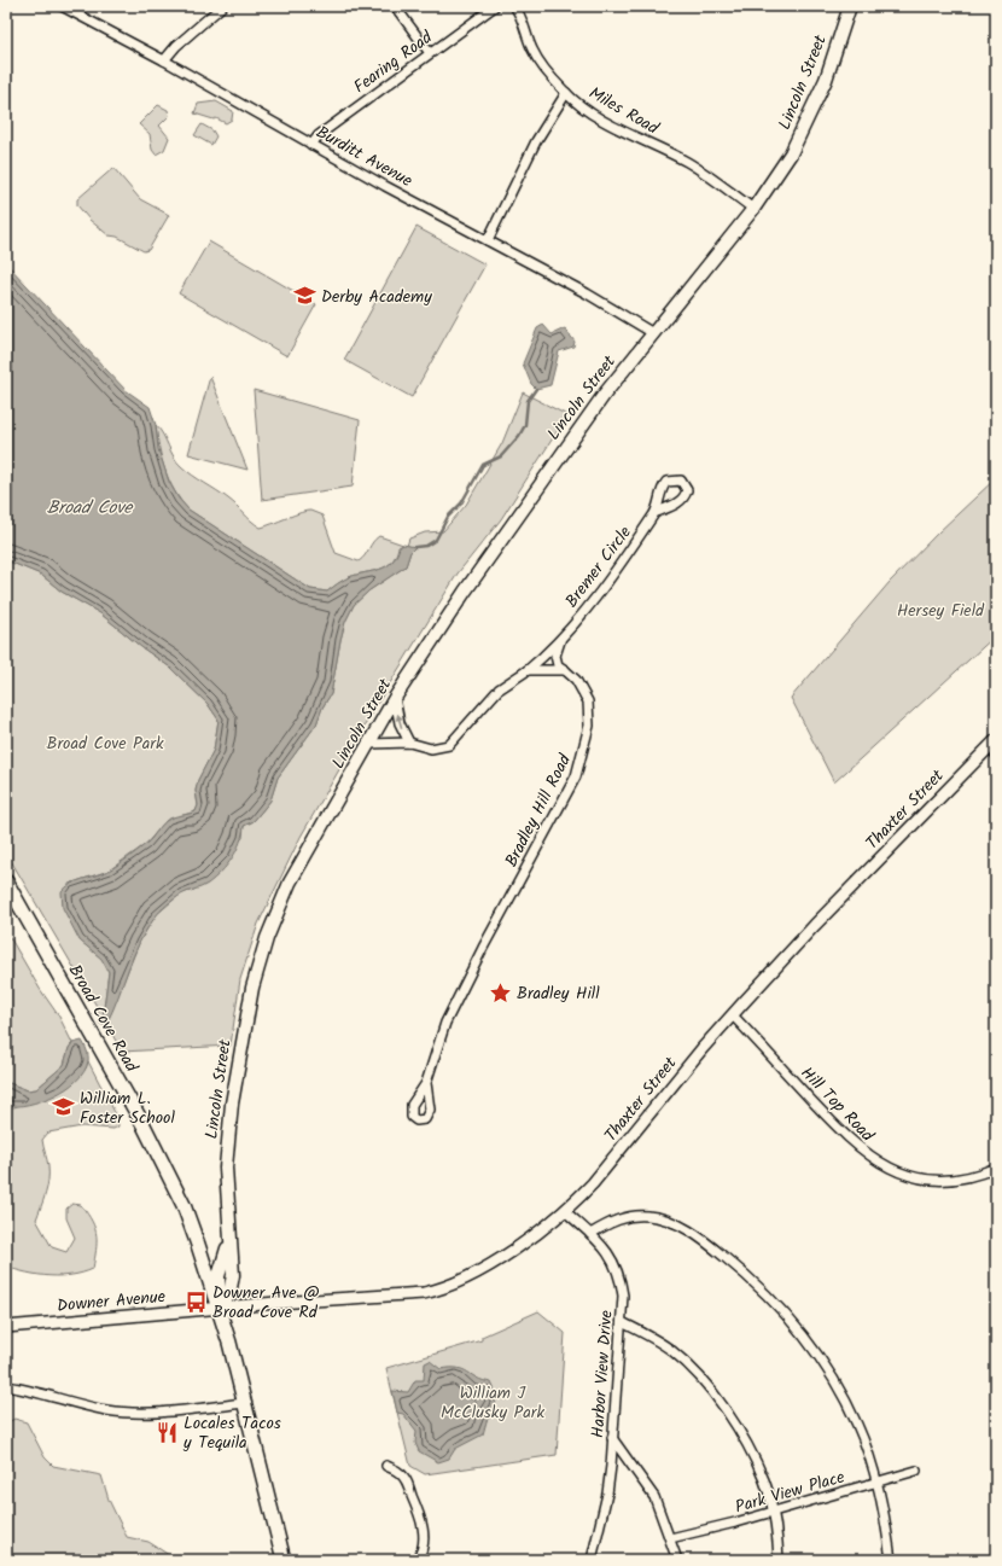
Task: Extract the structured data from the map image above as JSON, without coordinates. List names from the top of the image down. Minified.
{"streets":{"main road":["Lincoln Street","Broad Cove Road"],"street":["Fearing Road","Miles Road","Burditt Avenue","Bremer Circle","Thaxter Street","Bradley Hill Road","Hill Top Road","Downer Avenue","Harbor View Drive","Park View Place"]},"crossings":[["Fearing Road","Burditt Avenue"],["Lincoln Street","Miles Road"],["Lincoln Street","Burditt Avenue"],["Lincoln Street","Thaxter Street"],["Lincoln Street","Broad Cove Road"],["Lincoln Street","Downer Avenue"],["Bremer Circle","Bradley Hill Road"],["Thaxter Street","Broad Cove Road"],["Thaxter Street","Hill Top Road"],["Thaxter Street","Downer Avenue"],["Thaxter Street","Harbor View Drive"],["Broad Cove Road","Downer Avenue"]],"water":["Broad Cove"],"parks":["Hersey Field","Broad Cove Park","William J McClusky Park"],"places":{"school or university":["Derby Academy","William L. Foster School"],"place":["Bradley Hill"],"bus stop":["Downer Ave @ Broad Cove Rd"],"restaurant":["Locales Tacos y Tequila"]}}
